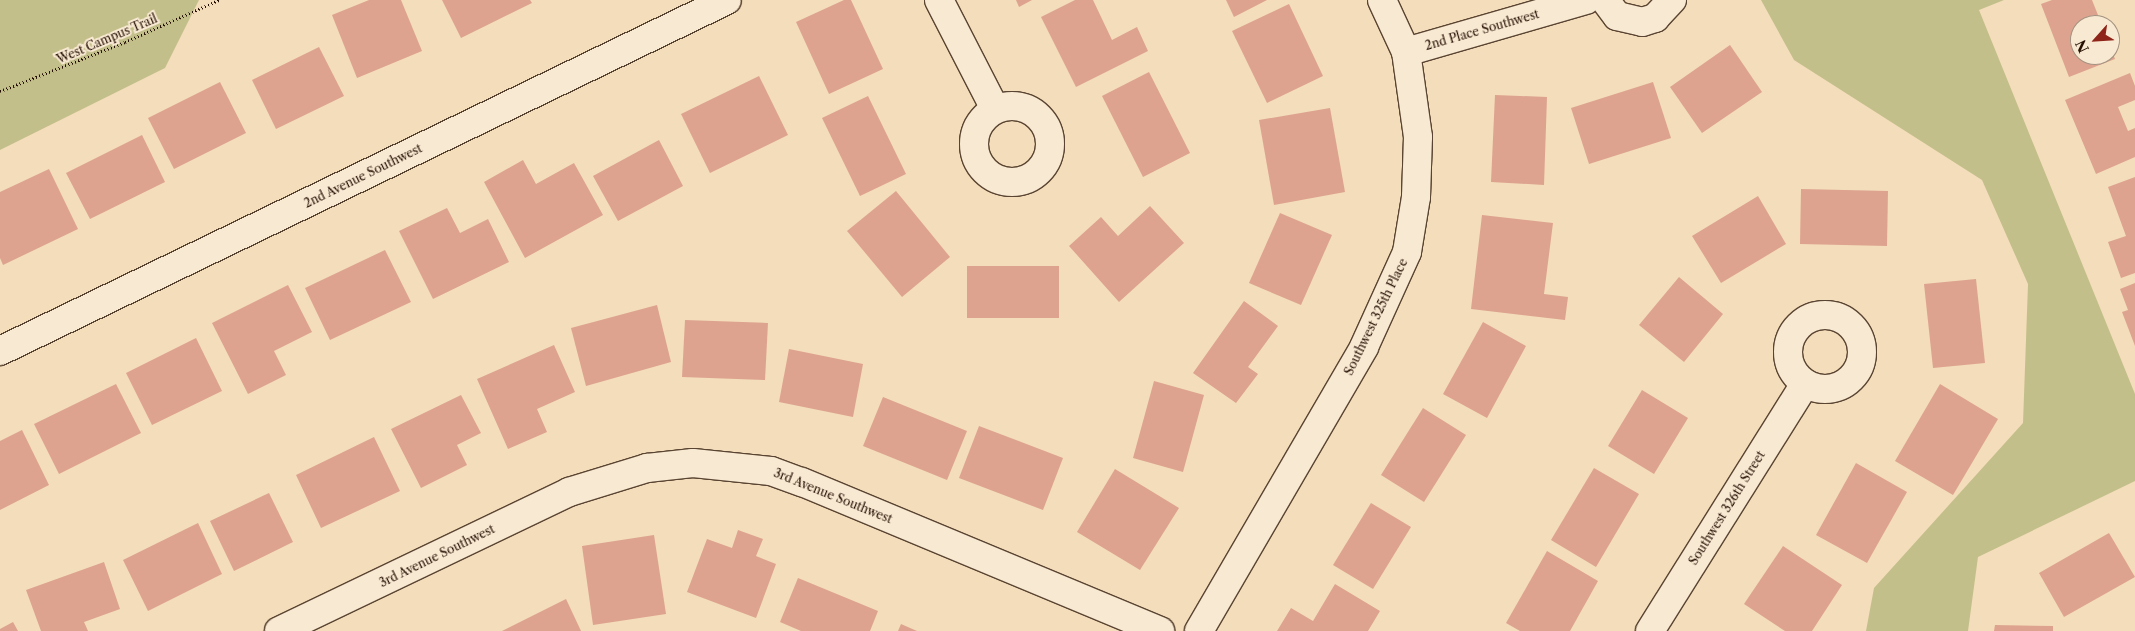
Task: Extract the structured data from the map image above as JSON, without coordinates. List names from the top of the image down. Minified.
{"streets":{"street":["2nd Place Southwest","2nd Avenue Southwest","Southwest 325th Place","3rd Avenue Southwest","Southwest 326th Street"],"path":["West Campus Trail"]},"crossings":[["2nd Place Southwest","Southwest 325th Place"]],"north":"bottom left"}
